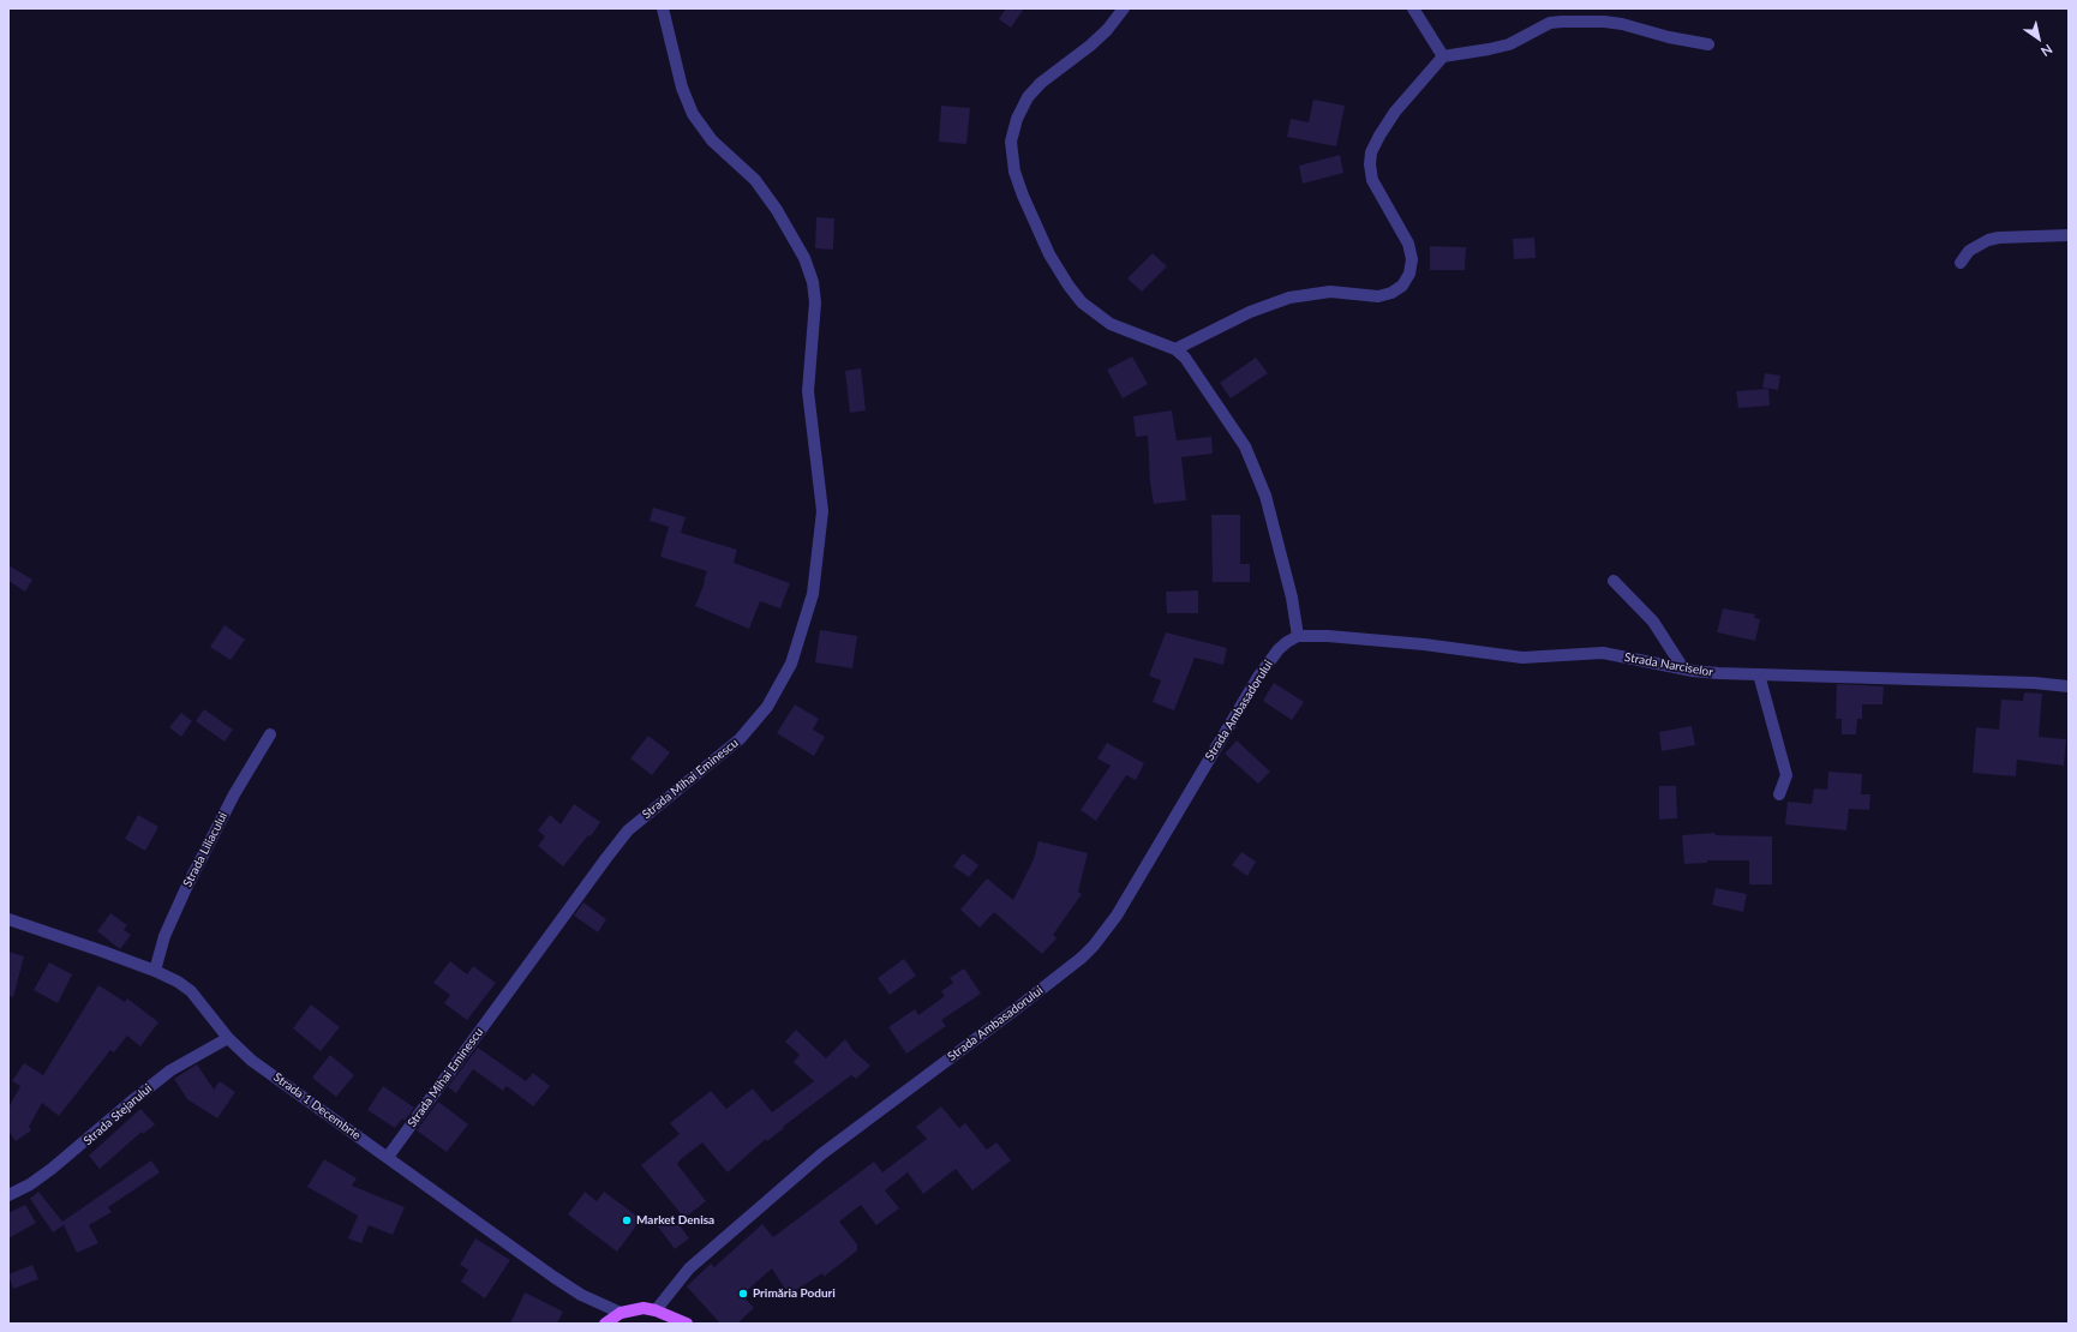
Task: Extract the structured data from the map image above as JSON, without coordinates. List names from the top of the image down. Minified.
{"streets":{"street":["Strada Narciselor","Strada Ambasadorului","Strada Mihai Eminescu","Strada Liliacului","Strada 1 Decembrie","Strada Stejarului"]},"crossings":[["Strada Narciselor","Strada Ambasadorului"],["Strada Mihai Eminescu","Strada 1 Decembrie"],["Strada Liliacului","Strada 1 Decembrie"],["Strada 1 Decembrie","Strada Stejarului"]],"places":["Market Denisa","Primăria Poduri"],"north":"bottom right"}
